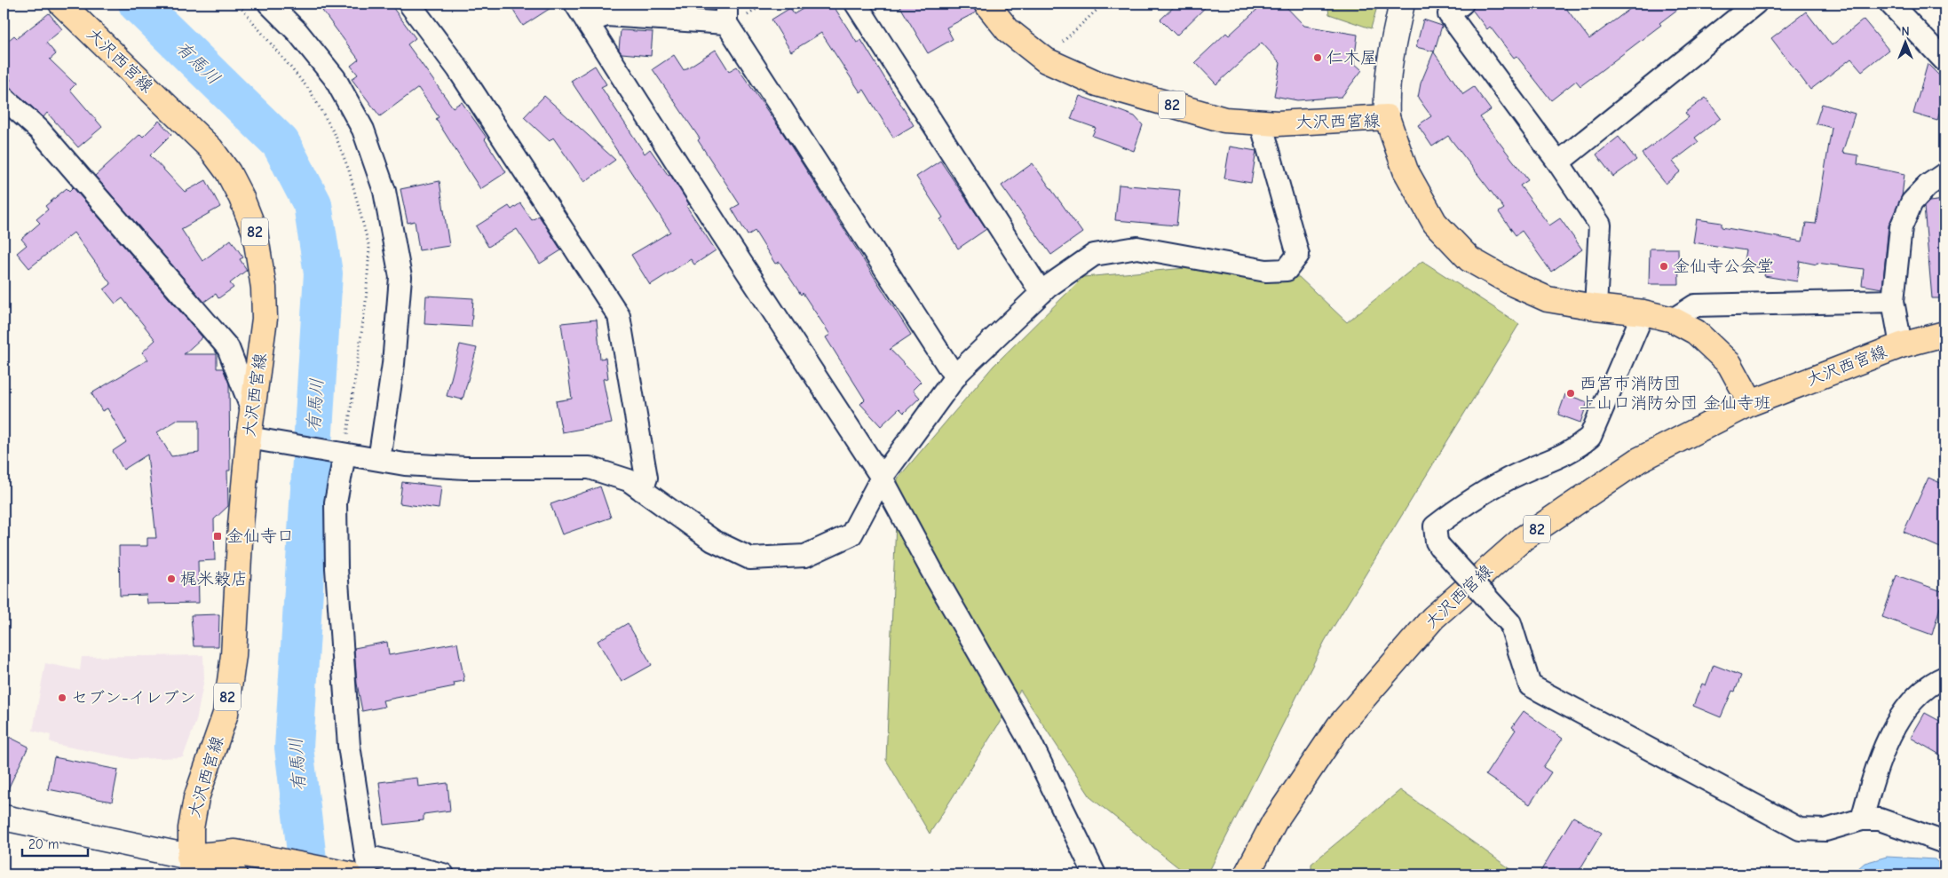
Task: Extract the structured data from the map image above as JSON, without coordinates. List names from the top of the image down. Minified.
{"streets":{"main road":["大沢西宮線","82"]},"water":["有馬川"],"places":{"other":["仁木屋","金仙寺公会堂","西宮市消防団 上山口消防分団 金仙寺班","梶米穀店","セブン-イレブン"],"transit":["金仙寺口"]},"scale_bar":"20 m","north":"top"}
